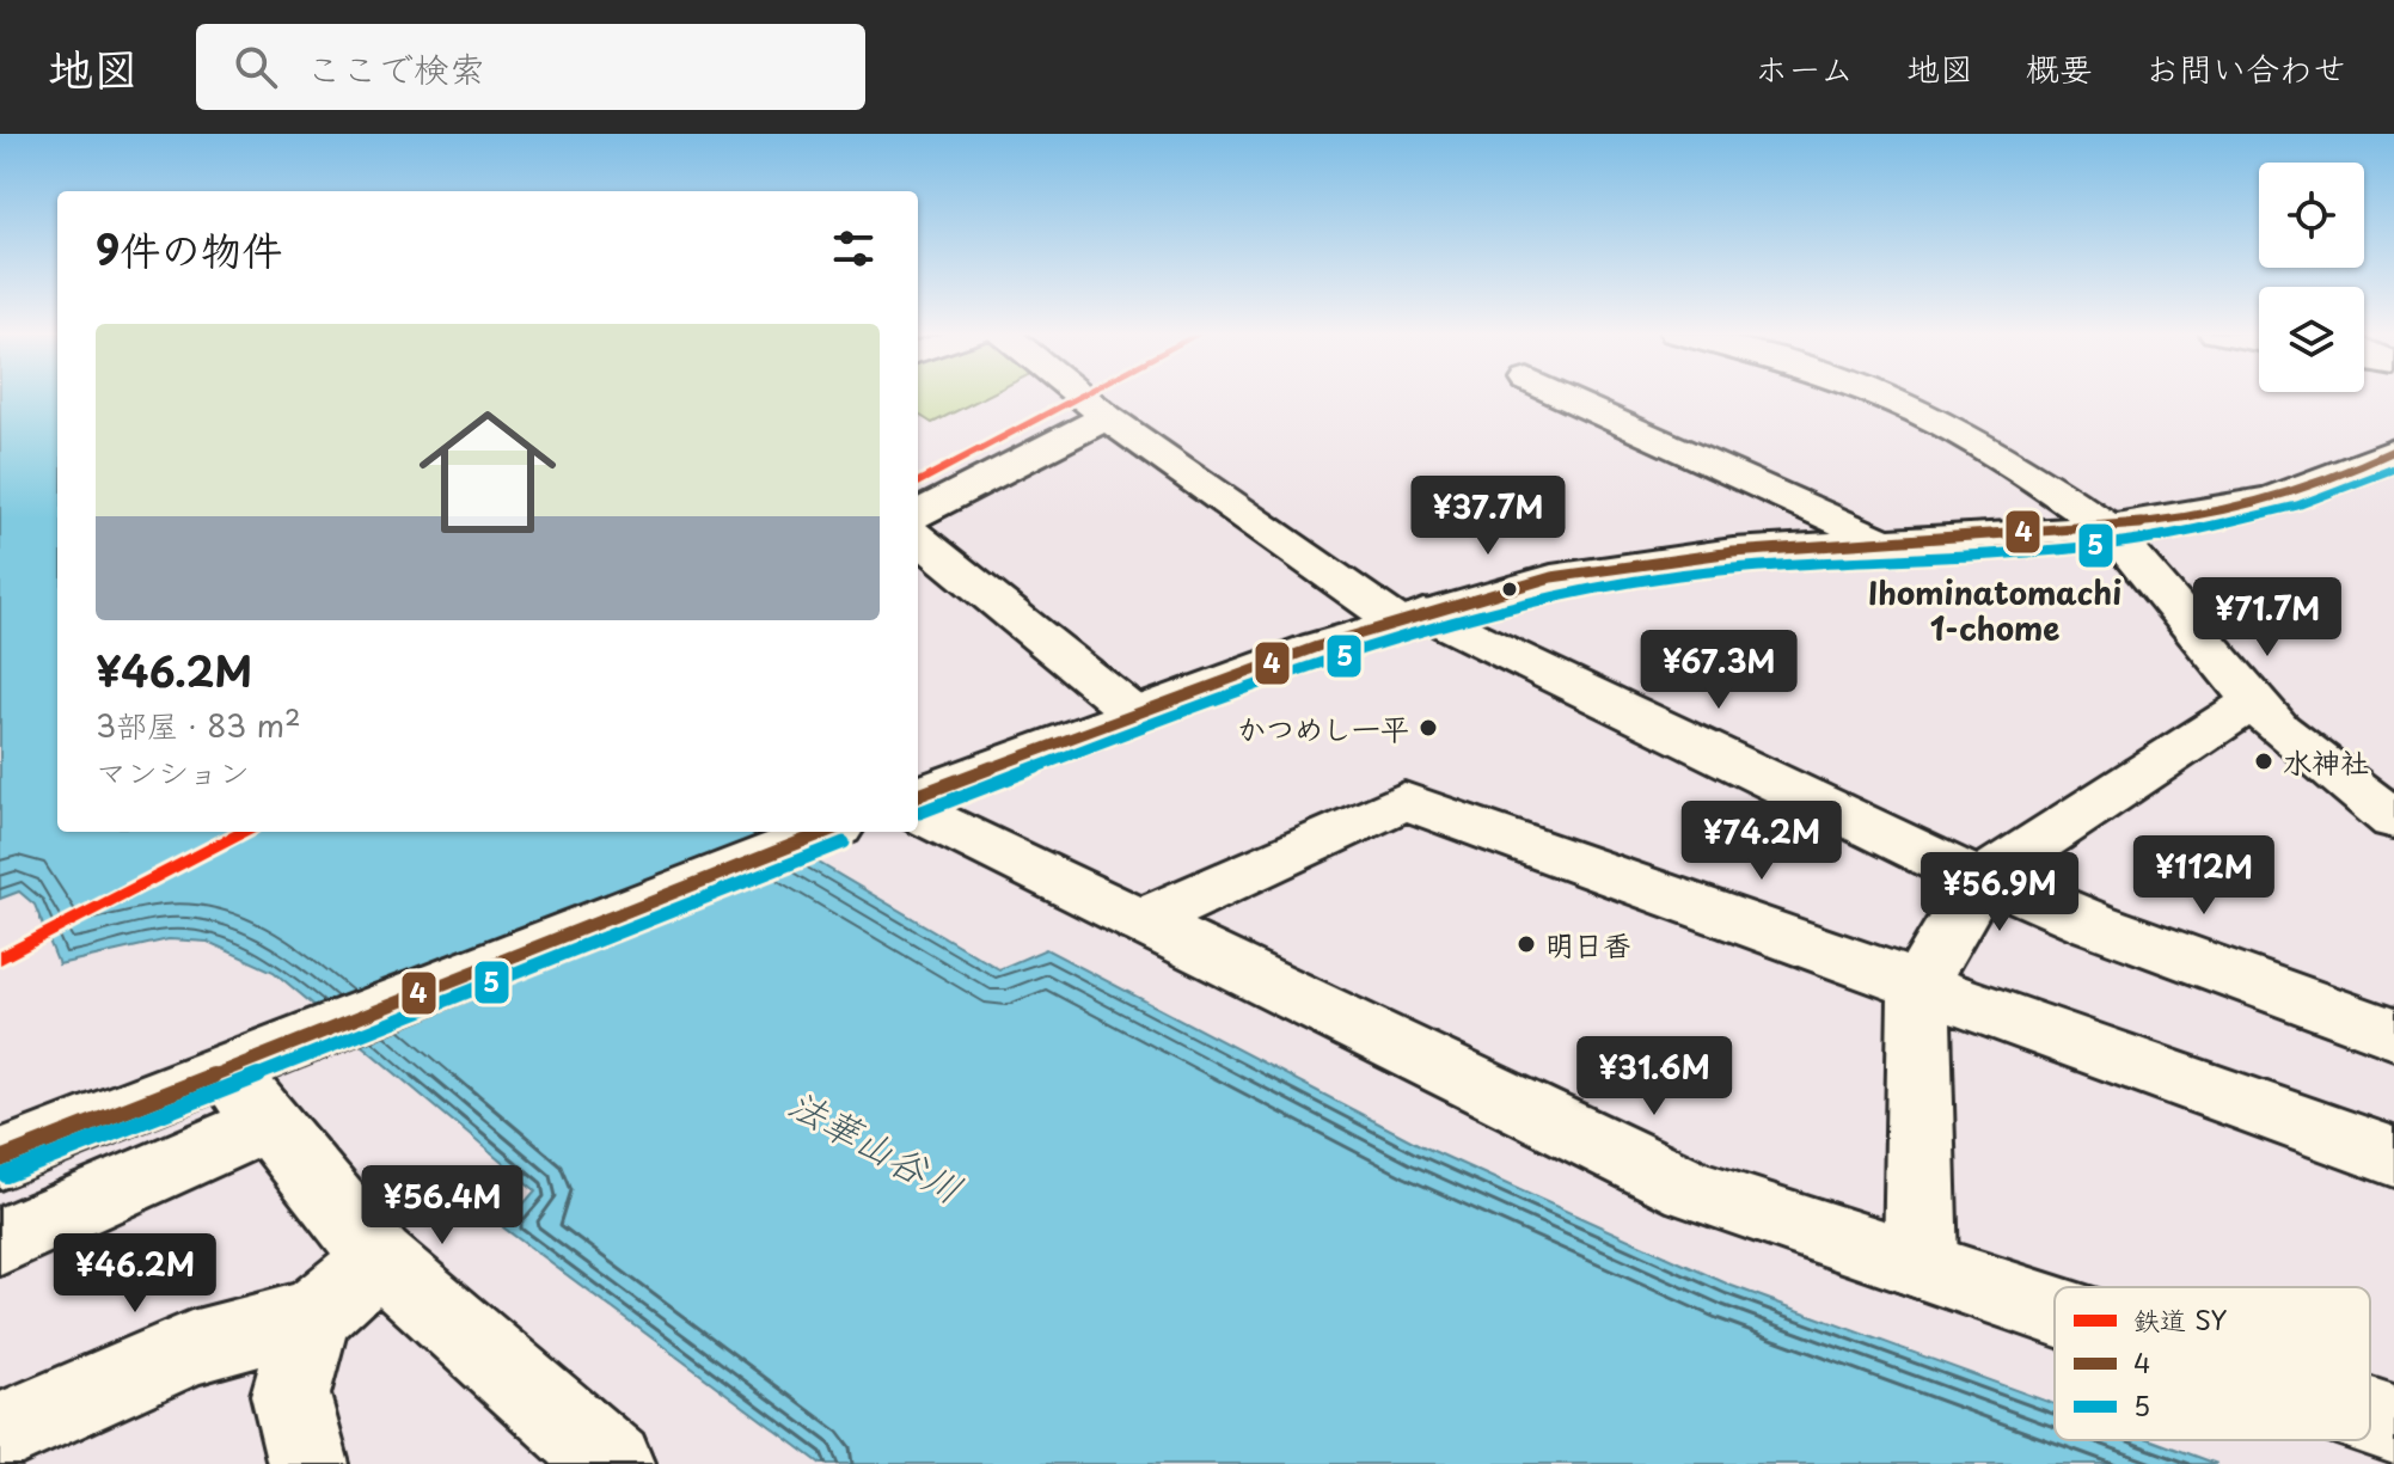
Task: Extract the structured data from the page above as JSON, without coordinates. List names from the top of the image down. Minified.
{"districts":["Ihominatomachi 1-chome"],"water":["法華山谷川"],"places":["かつめし一平","水神社","明日香"],"lines":["rail line SY","transit line 4","transit line 5"],"legend":["鉄道 SY","4","5"],"page":{"header":"地図","search":"ここで検索","nav":["ホーム","地図","概要","お問い合わせ"],"heading":"9件の物件","list":[{"name":"¥46.2M","note":"3部屋 · 83 m² · マンション"}],"price":["¥37.7M","¥71.7M","¥67.3M","¥74.2M","¥112M","¥56.9M","¥31.6M","¥56.4M","¥46.2M"]}}
